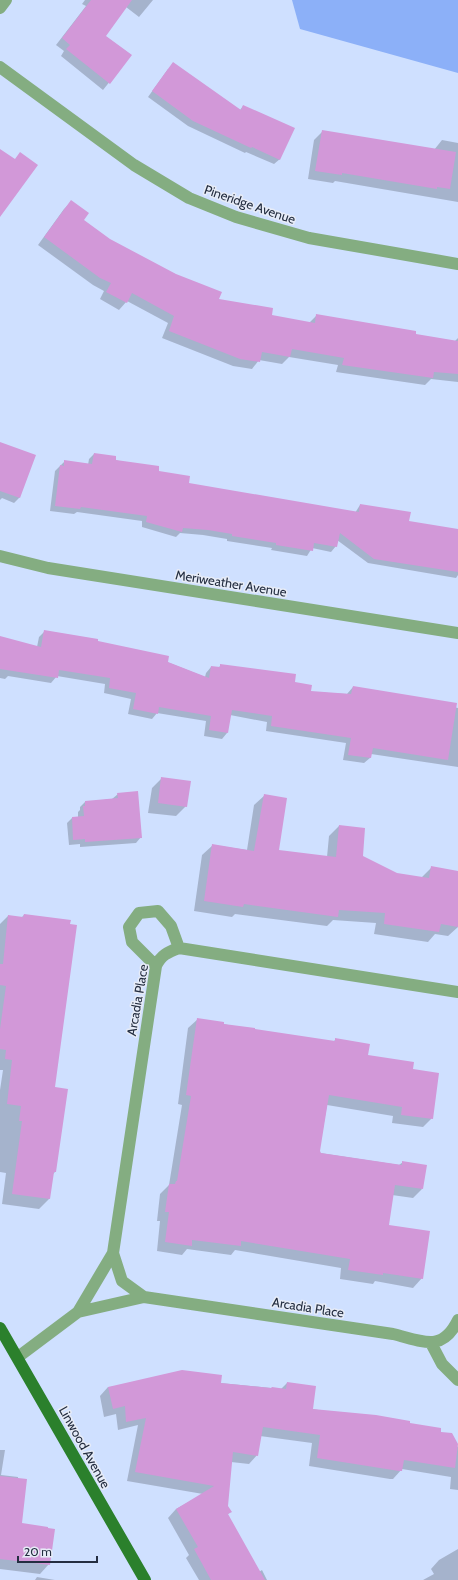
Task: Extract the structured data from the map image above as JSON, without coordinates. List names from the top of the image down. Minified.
{"streets":{"main road":["Linwood Avenue"],"street":["Pineridge Avenue","Meriweather Avenue","Arcadia Place"]},"crossings":[["Arcadia Place","Linwood Avenue"]],"scale_bar":"20 m"}
